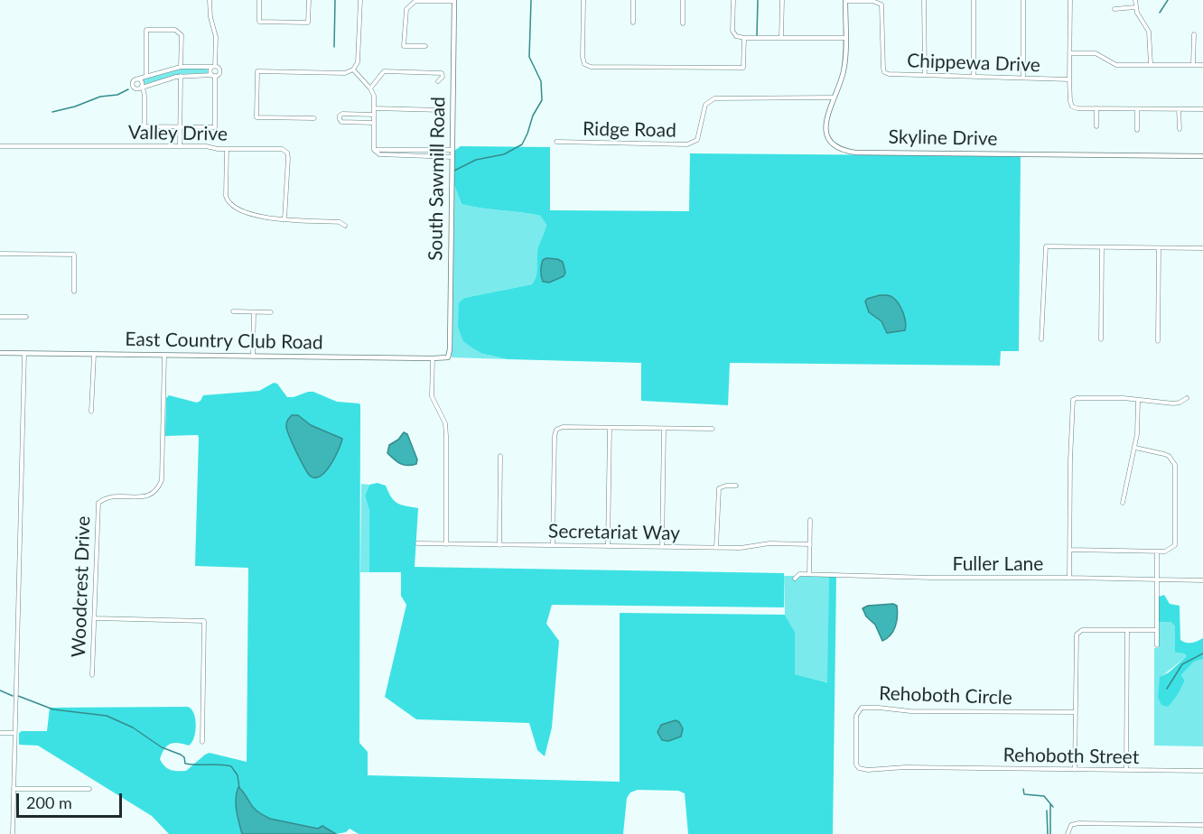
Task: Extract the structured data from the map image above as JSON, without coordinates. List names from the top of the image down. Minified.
{"streets":{"street":["Chippewa Drive","Ridge Road","Valley Drive","Skyline Drive","South Sawmill Road","East Country Club Road","Secretariat Way","Fuller Lane","Woodcrest Drive","Rehoboth Circle","Rehoboth Street"]},"crossings":[["Chippewa Drive","Skyline Drive"],["Ridge Road","Skyline Drive"],["South Sawmill Road","East Country Club Road"],["East Country Club Road","Woodcrest Drive"],["Rehoboth Circle","Rehoboth Street"]],"scale_bar":"200 m"}
